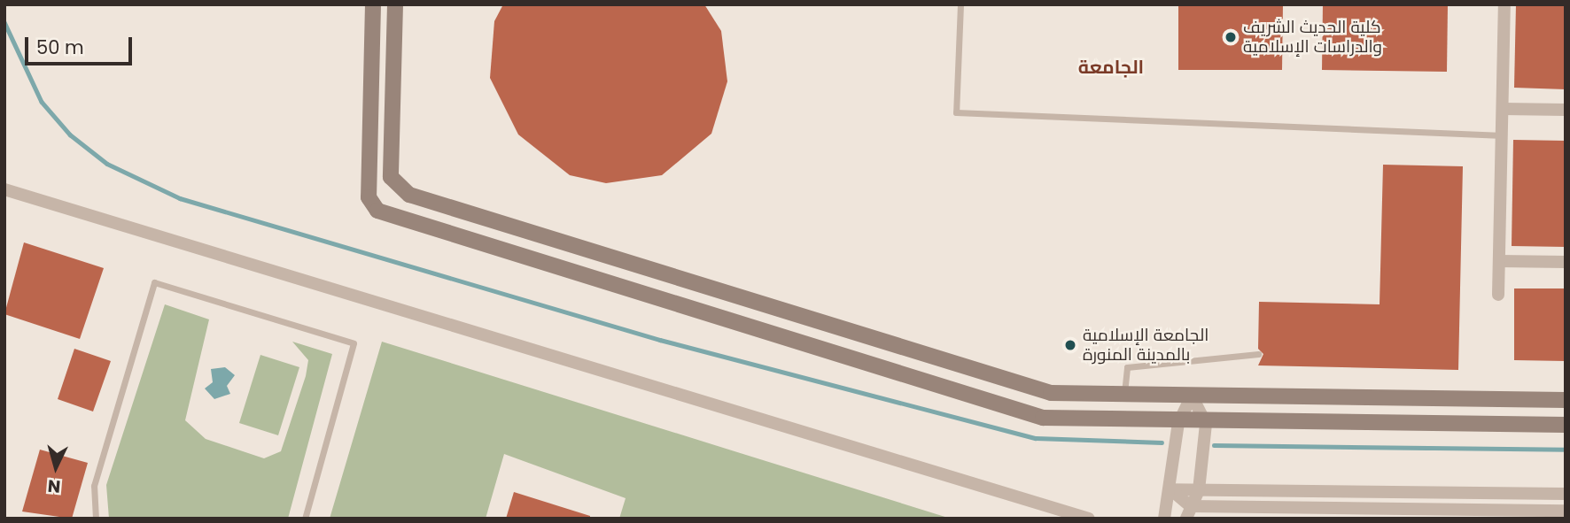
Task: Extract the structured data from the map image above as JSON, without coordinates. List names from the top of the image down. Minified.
{"districts":["الجامعة"],"places":["كلية الحديث الشريف والدراسات الإسلامية","الجامعة الإسلامية بالمدينة المنورة"],"scale_bar":"50 m","north":"bottom"}
